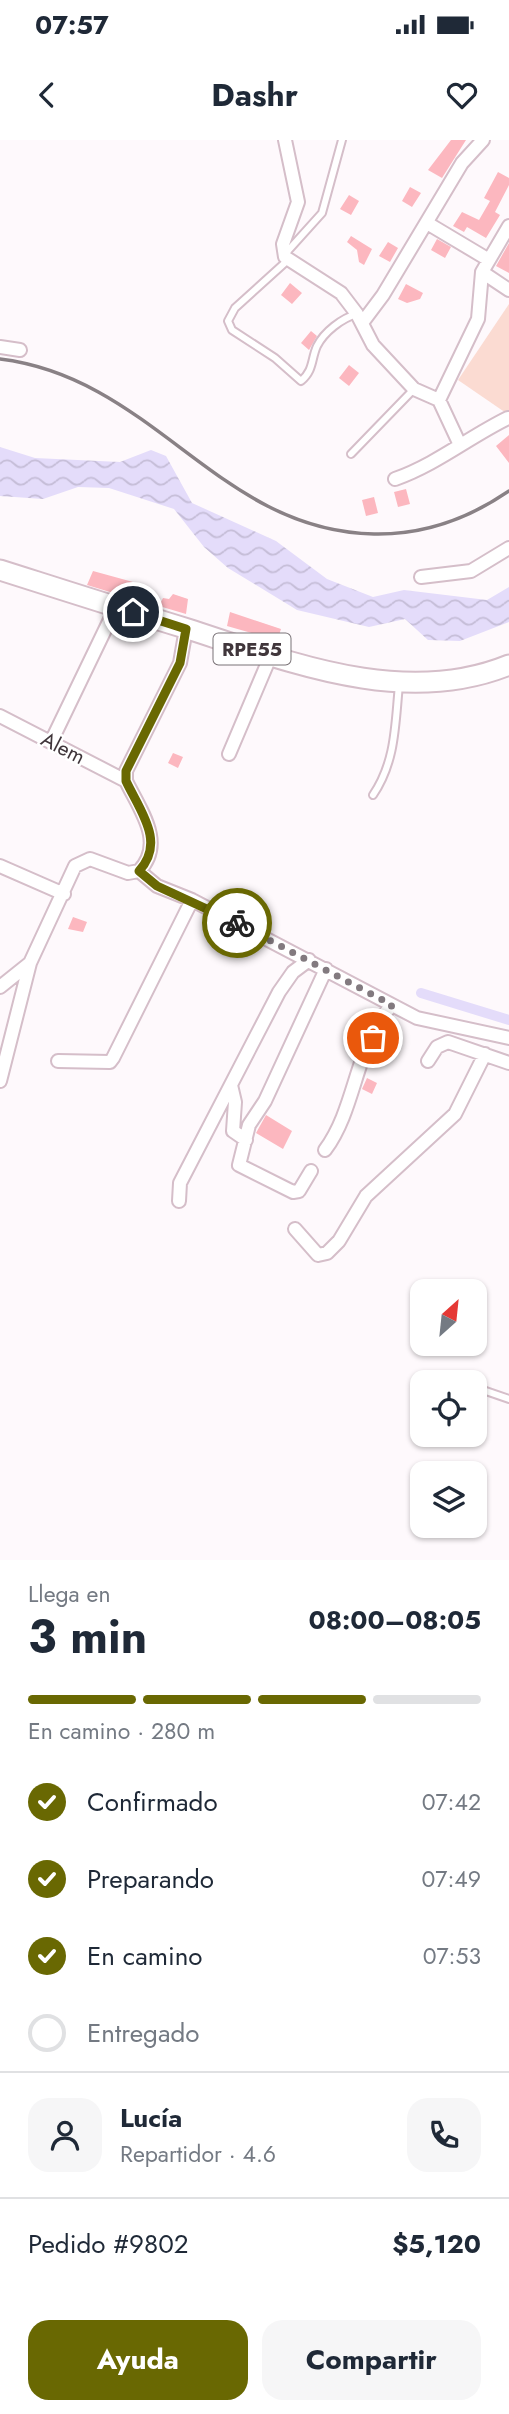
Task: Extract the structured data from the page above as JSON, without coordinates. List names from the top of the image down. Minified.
{"streets":{"main road":["RPE55"],"street":["Alem"]},"north":"top right","page":{"status":"07:57","header":"Dashr","heading":["3 min","Llega en","08:00–08:05"],"panel":["Lucía","Repartidor · 4.6","Pedido #9802","$5,120"],"bar":"En camino · 280 m","list":[["Confirmado","07:42"],["Preparando","07:49"],["En camino","07:53"],"Entregado"],"buttons":["Ayuda","Compartir"]}}
